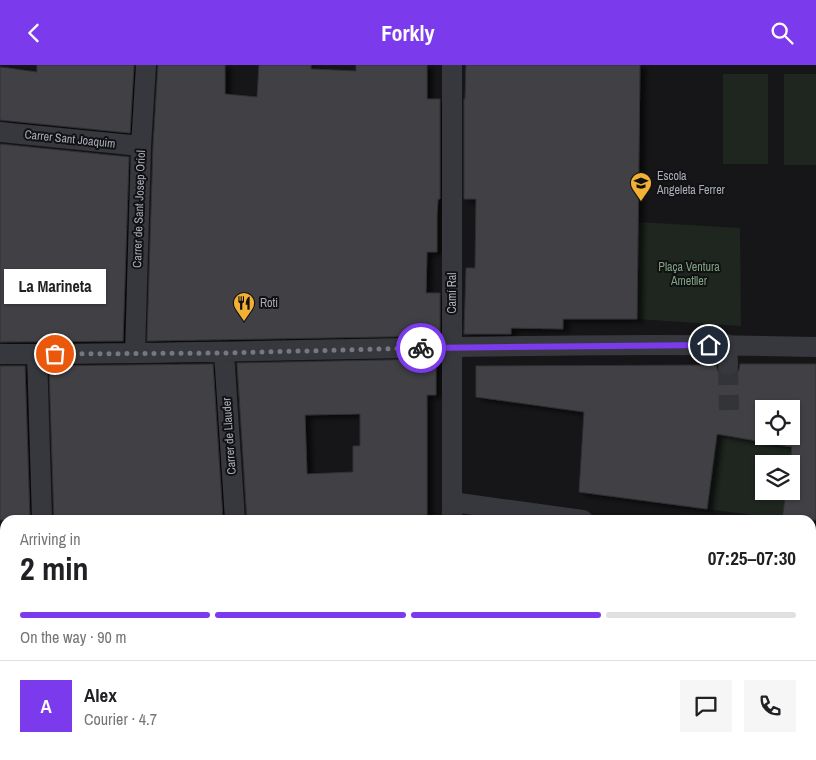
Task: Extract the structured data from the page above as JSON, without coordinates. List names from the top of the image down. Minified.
{"streets":{"street":["Carrer Sant Joaquim","Carrer de Sant Josep Oriol","Camí Ral","Carrer de Llauder"]},"crossings":[["Carrer Sant Joaquim","Carrer de Sant Josep Oriol"]],"parks":["Plaça Ventura Ametller"],"places":{"school or university":["Escola Angeleta Ferrer"],"restaurant":["Roti"],"other":["La Marineta"]},"page":{"header":"Forkly","bubble":"La Marineta","heading":["2 min","Arriving in","07:25–07:30"],"panel":["Alex","Courier · 4.7"],"bar":"On the way · 90 m","round":"A"}}
